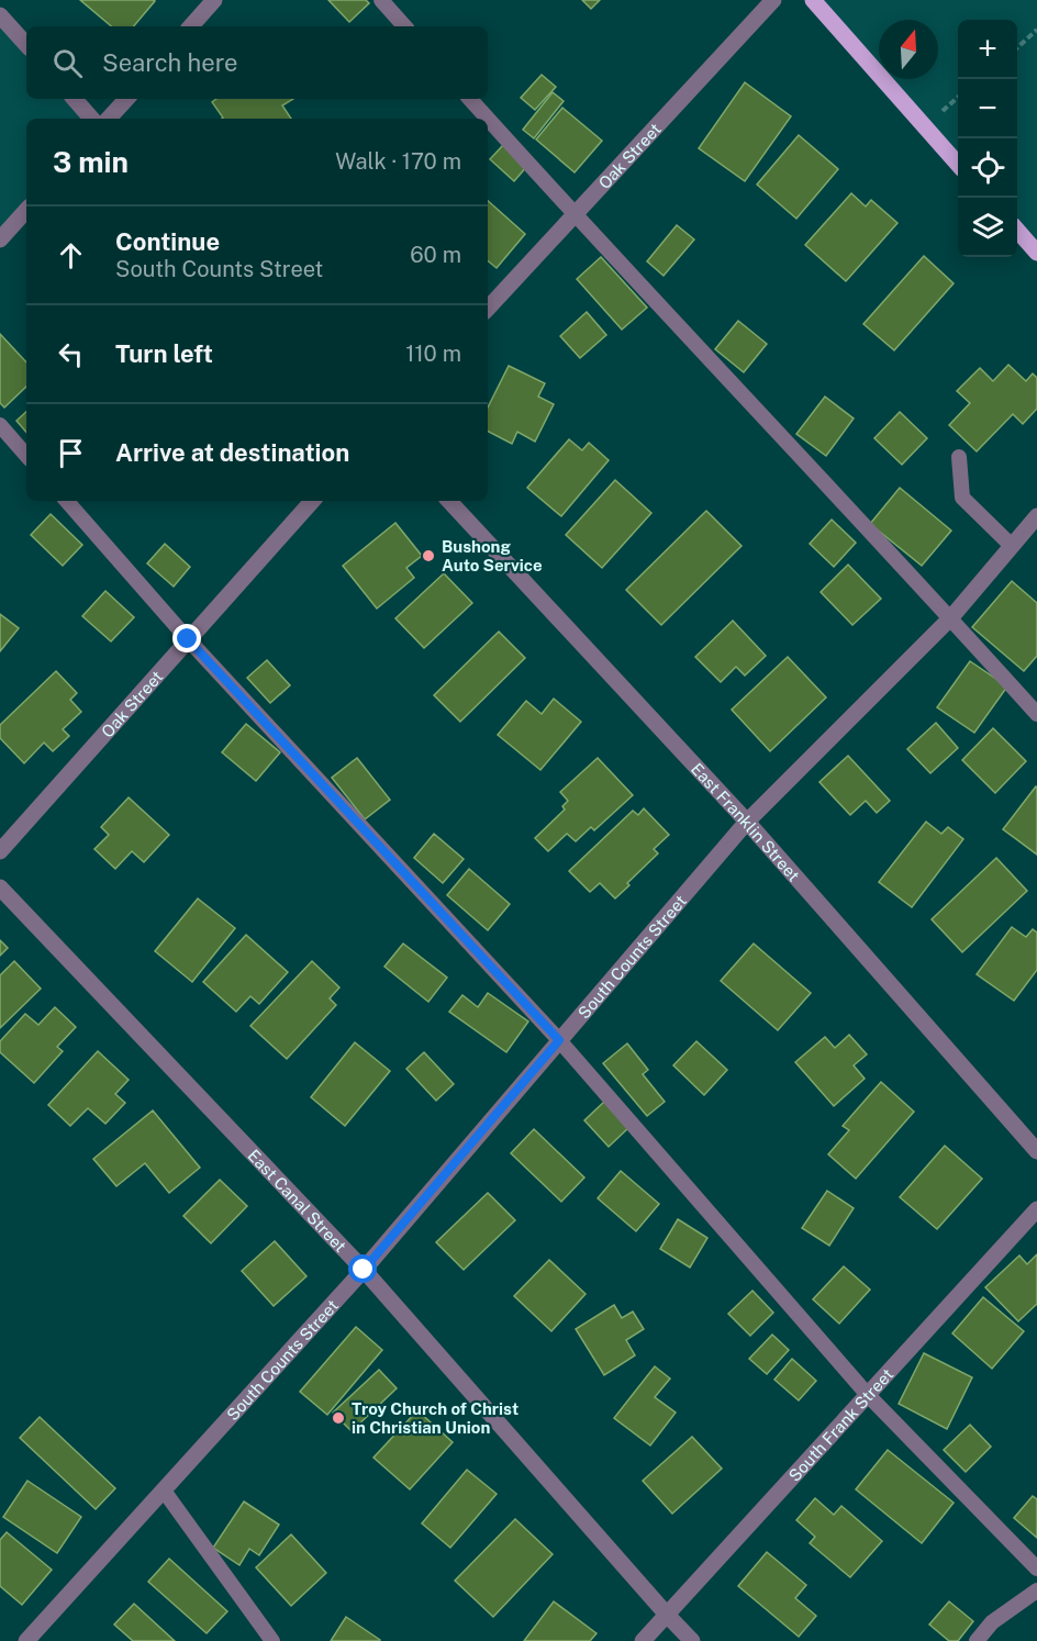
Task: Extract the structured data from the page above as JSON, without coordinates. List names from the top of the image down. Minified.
{"streets":{"street":["Oak Street","East Franklin Street","South Counts Street","East Canal Street","South Frank Street"]},"crossings":[["East Franklin Street","South Counts Street"],["South Counts Street","East Canal Street"],["East Canal Street","South Frank Street"]],"places":["Bushong Auto Service","Troy Church of Christ in Christian Union"],"north":"top","page":{"map_buttons":["+","−"],"search":"Search here","heading":["3 min","Walk · 170 m"],"list":[["Continue","South Counts Street","60 m"],["Turn left","110 m"],"Arrive at destination"]}}
